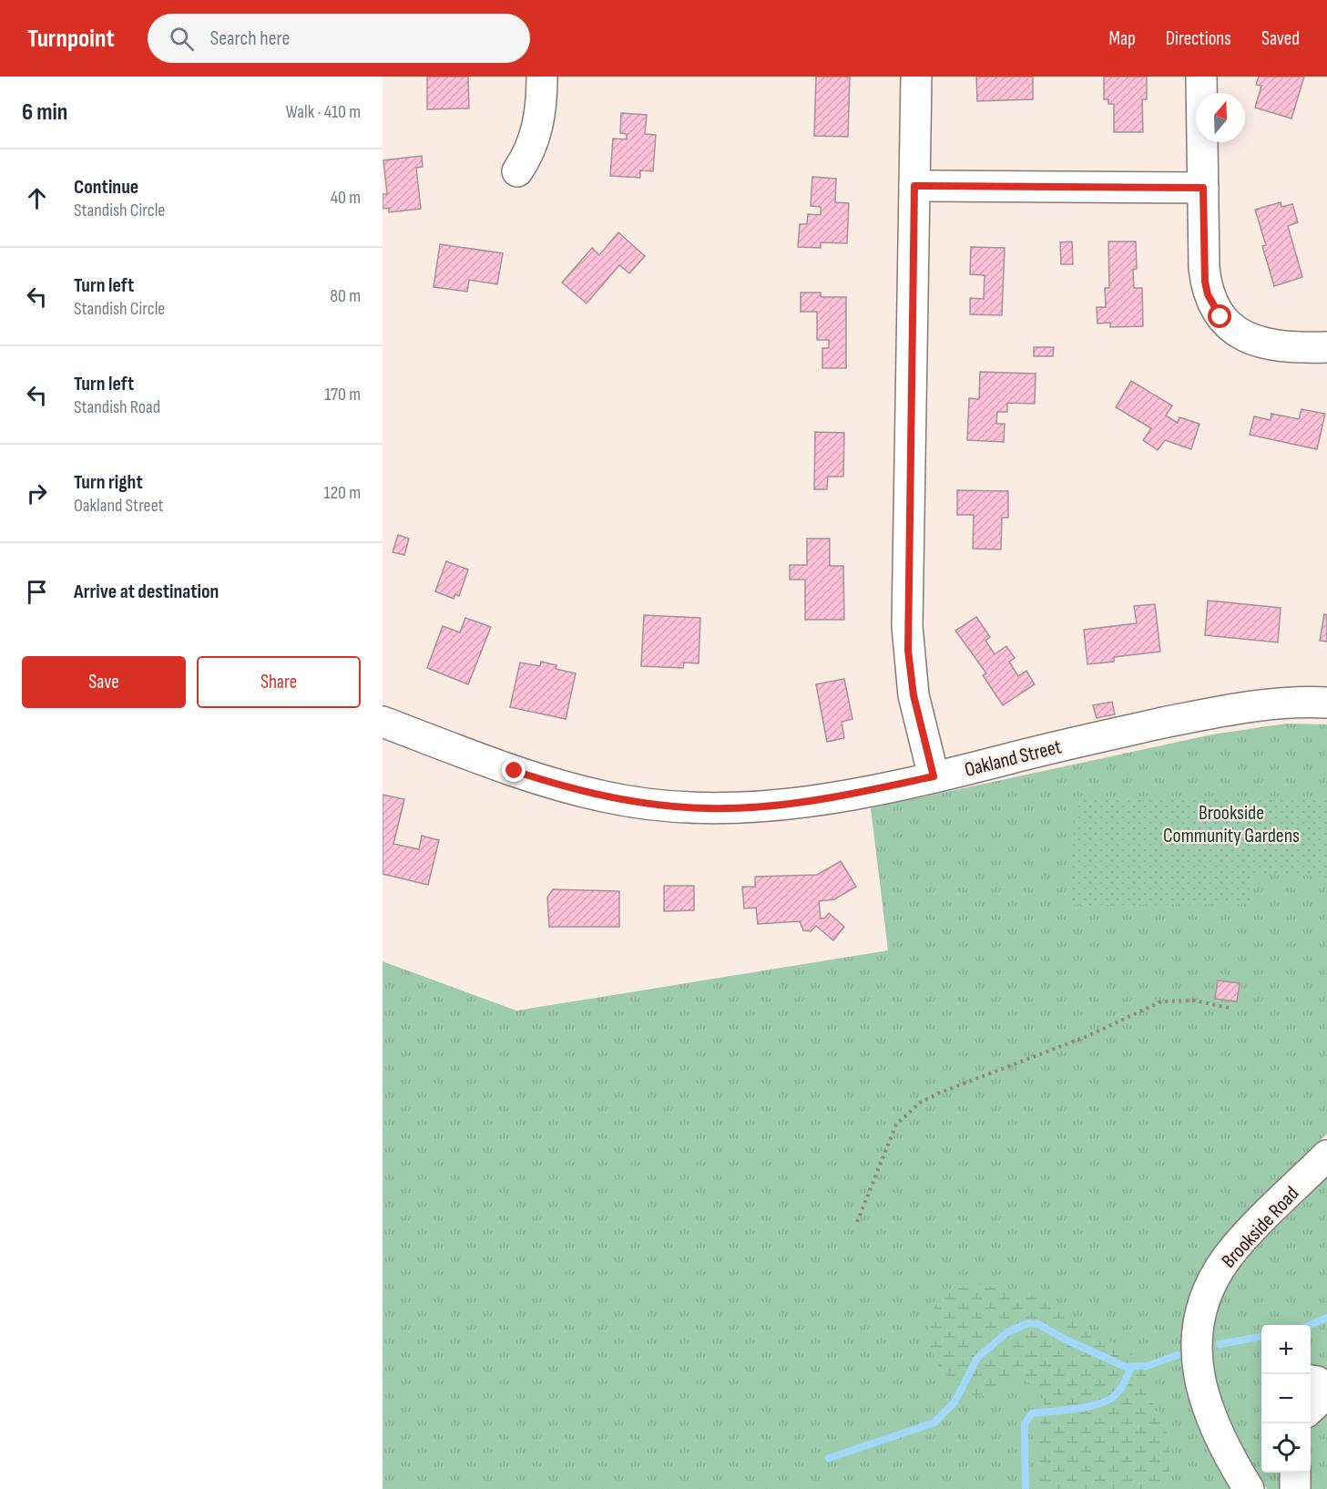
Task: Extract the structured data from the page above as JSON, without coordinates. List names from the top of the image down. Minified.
{"streets":{"street":["Oakland Street","Brookside Road"]},"parks":["Brookside Community Gardens"],"north":"top","page":{"header":"Turnpoint","search":"Search here","nav":["Map","Directions","Saved"],"heading":["6 min","Walk · 410 m"],"list":[["Continue","Standish Circle","40 m"],["Turn left","Standish Circle","80 m"],["Turn left","Standish Road","170 m"],["Turn right","Oakland Street","120 m"],"Arrive at destination"],"buttons":["Save","Share"],"map_buttons":["+","−"]}}
